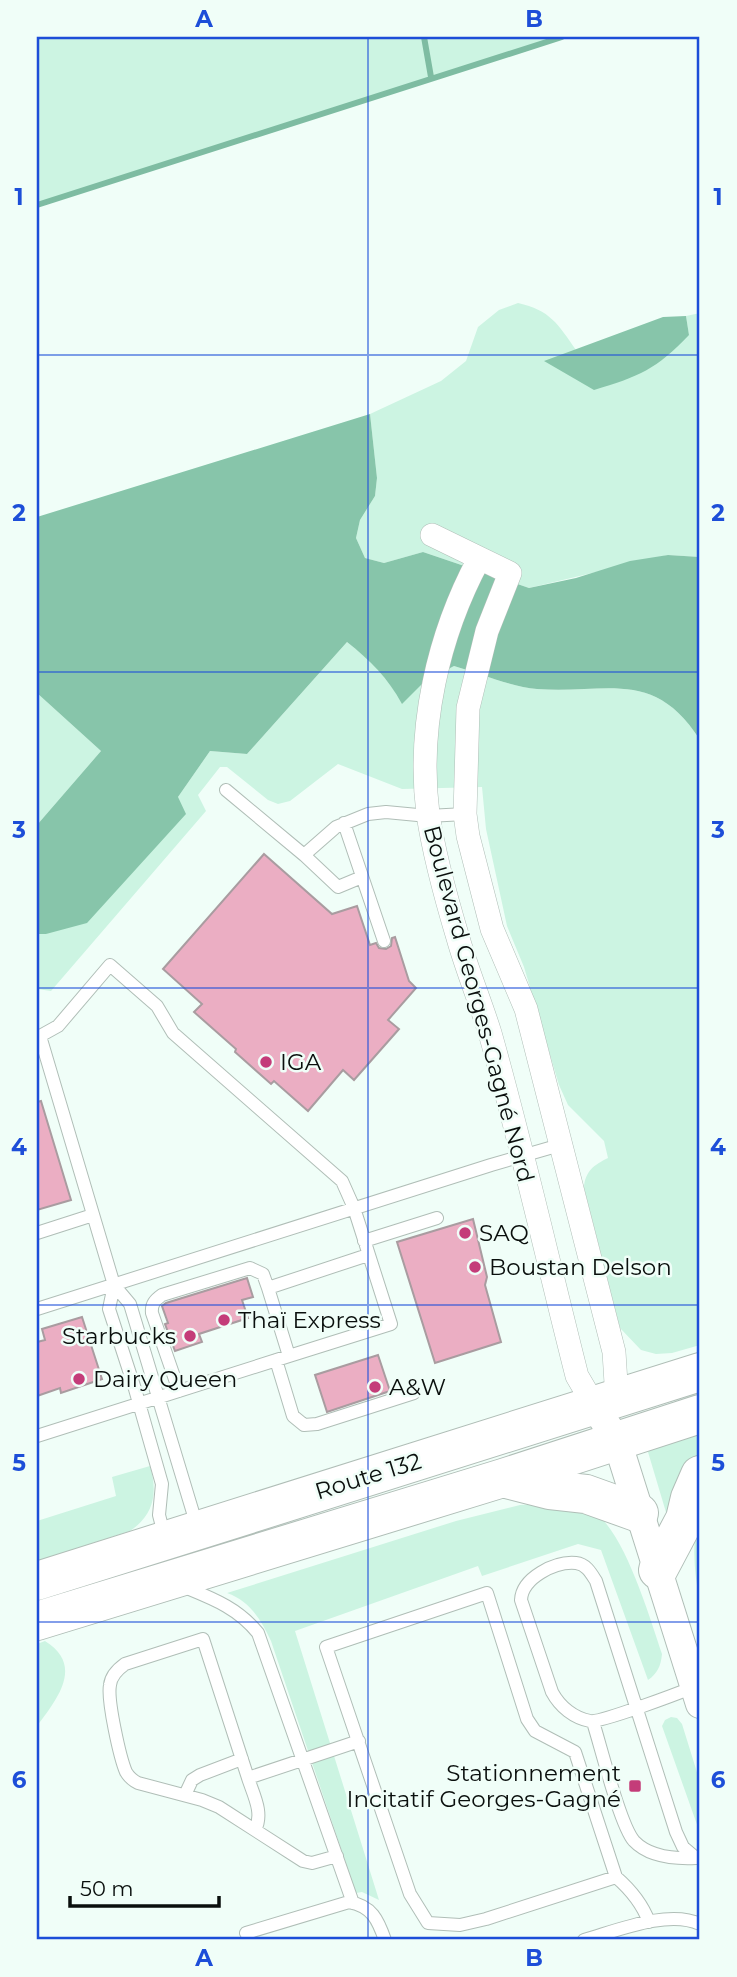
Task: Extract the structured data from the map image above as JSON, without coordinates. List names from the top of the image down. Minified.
{"streets":{"highway":["Route 132"],"street":["Boulevard Georges-Gagné Nord"]},"crossings":[["Boulevard Georges-Gagné Nord","Route 132"]],"places":{"other":["IGA","SAQ","Boustan Delson","Thaï Express","Starbucks","Dairy Queen","A&W"],"transit":["Stationnement Incitatif Georges-Gagné"]},"scale_bar":"50 m","grid":{"columns":["A","B"],"rows":["1","2","3","4","5","6"]}}
